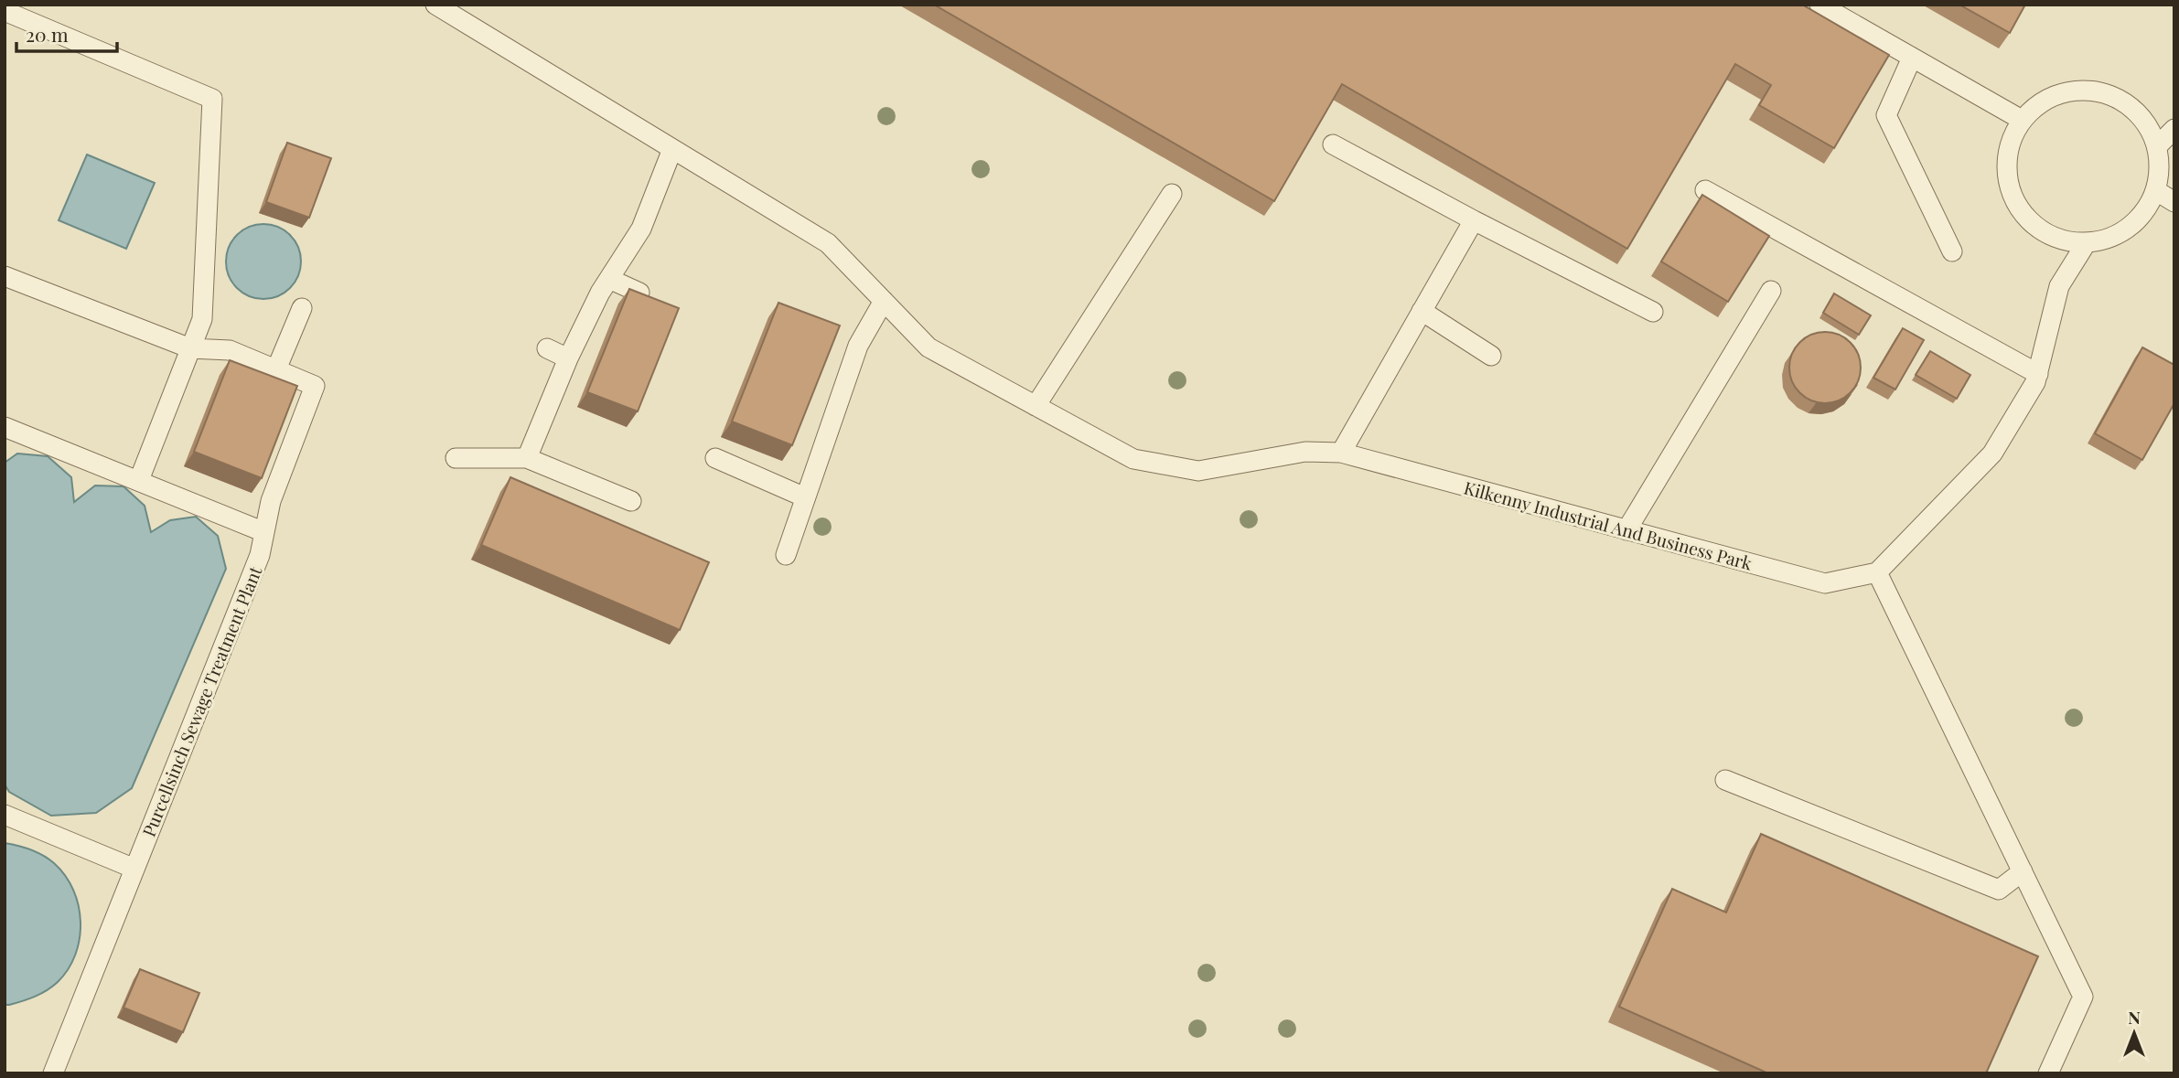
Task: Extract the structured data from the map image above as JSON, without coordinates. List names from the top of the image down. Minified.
{"streets":{"lane":["Kilkenny Industrial And Business Park","Purcellsinch Sewage Treatment Plant"]},"scale_bar":"20 m","north":"top"}
